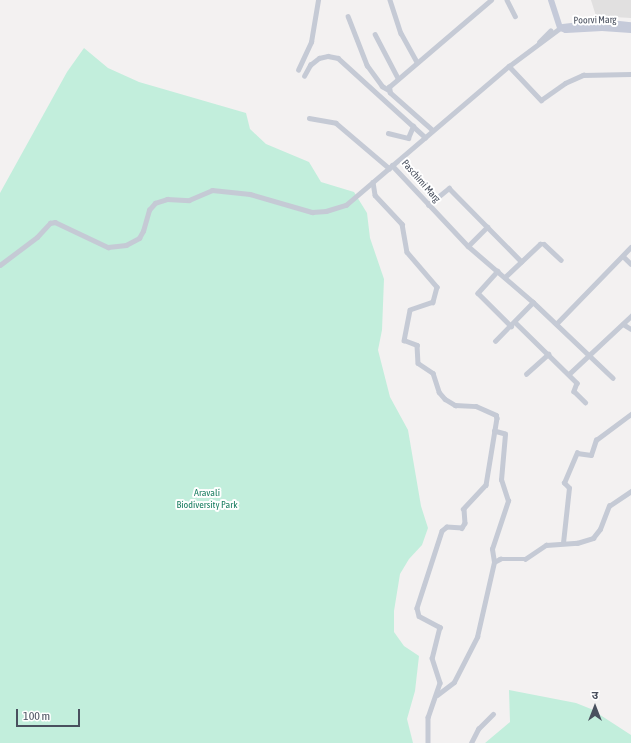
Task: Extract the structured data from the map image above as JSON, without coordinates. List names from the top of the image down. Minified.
{"streets":{"main road":["Poorvi Marg"],"street":["Paschimi Marg"]},"crossings":[["Poorvi Marg","Paschimi Marg"]],"parks":["Aravali Biodiversity Park"],"scale_bar":"100 m","north":"top"}
